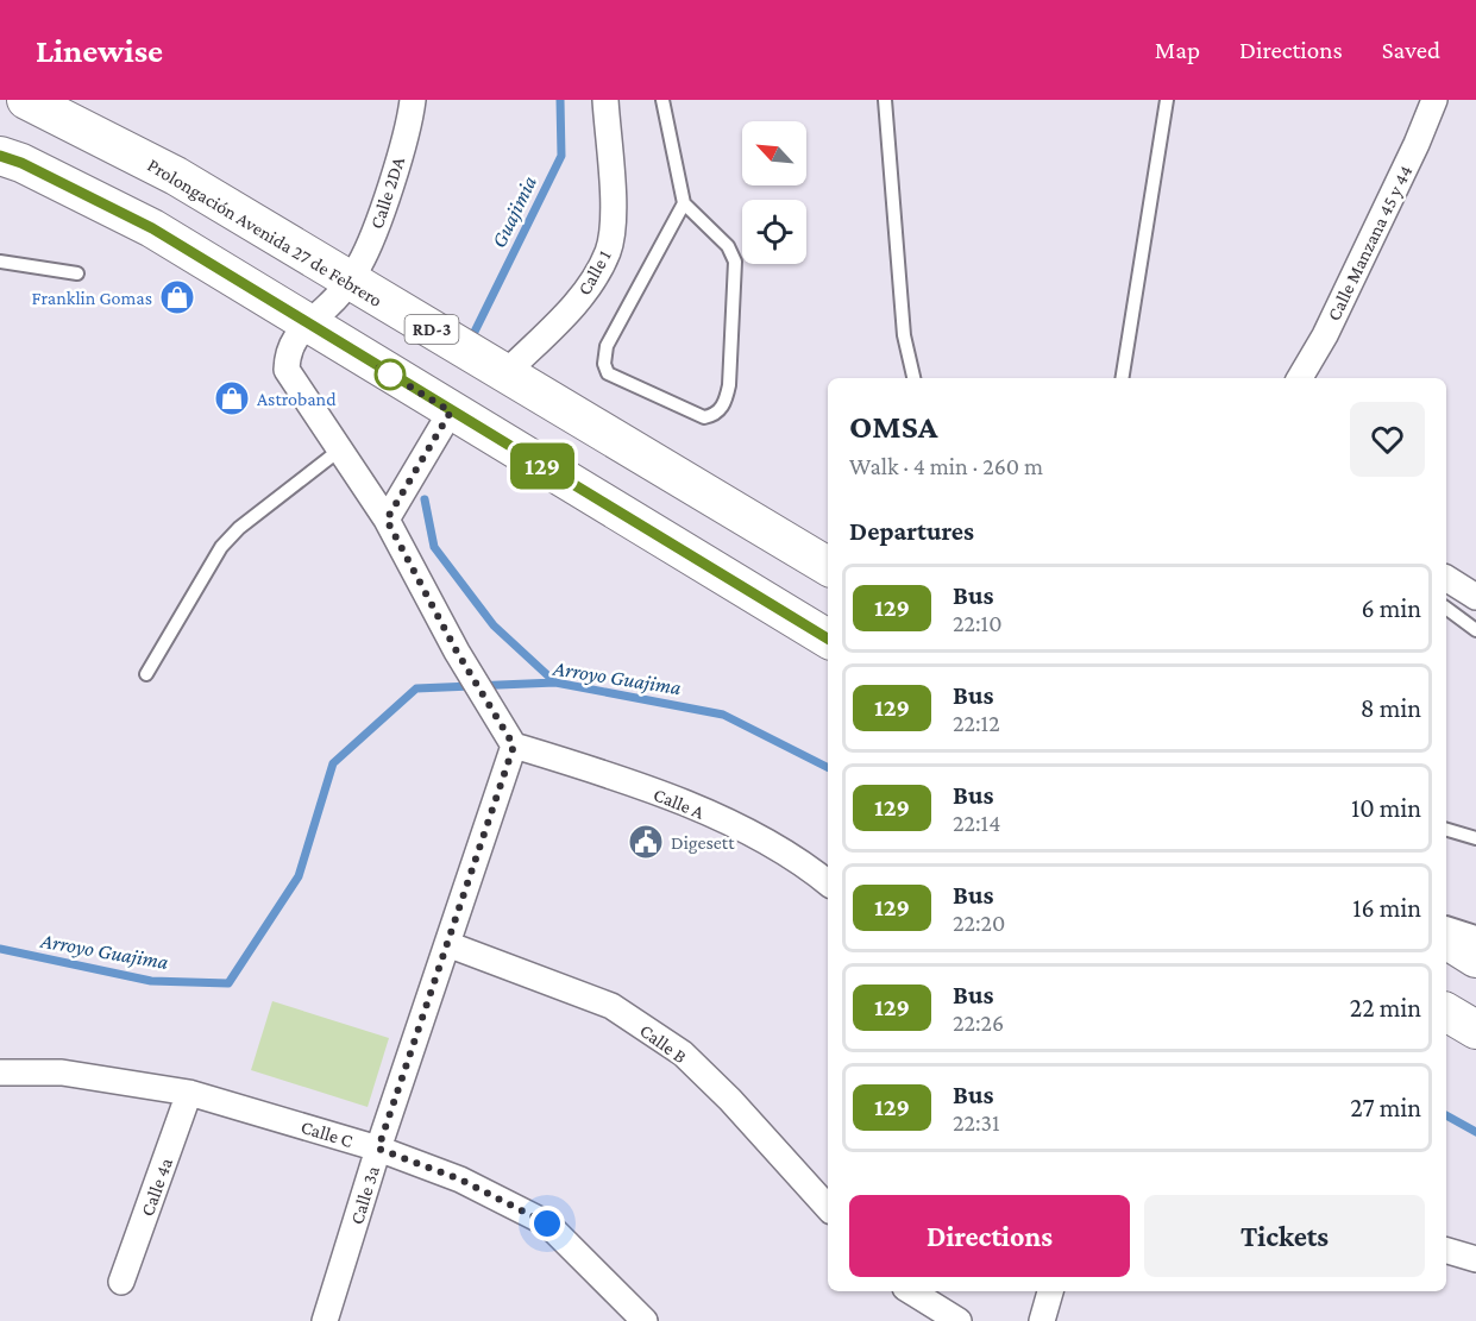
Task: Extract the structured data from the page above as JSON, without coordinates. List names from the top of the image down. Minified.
{"streets":{"main road":["Prolongación Avenida 27 de Febrero","RD-3"],"street":["Calle 2DA","Calle Manzana 45 y 44","Calle 1","Calle A","Calle B","Calle C","Calle 4a","Calle 3a"]},"crossings":[["Calle 2DA","Prolongación Avenida 27 de Febrero"],["Prolongación Avenida 27 de Febrero","Calle 1"],["Calle A","Calle 3a"],["Calle B","Calle 3a"],["Calle C","Calle 4a"],["Calle C","Calle 3a"]],"water":["Guajimia","Arroyo Guajima"],"places":{"shop":["Franklin Gomas","Astroband"],"public building":["Digesett"]},"lines":["bus line 129"],"north":"top left","page":{"header":"Linewise","nav":["Map","Directions","Saved"],"on_map":"129","heading":[["OMSA","Walk · 4 min · 260 m"],"Departures"],"list":[{"mark":"129","name":"Bus","note":"22:10","value":"6 min"},{"mark":"129","name":"Bus","note":"22:12","value":"8 min"},{"mark":"129","name":"Bus","note":"22:14","value":"10 min"},{"mark":"129","name":"Bus","note":"22:20","value":"16 min"},{"mark":"129","name":"Bus","note":"22:26","value":"22 min"},{"mark":"129","name":"Bus","note":"22:31","value":"27 min"}],"buttons":["Directions","Tickets"]}}
